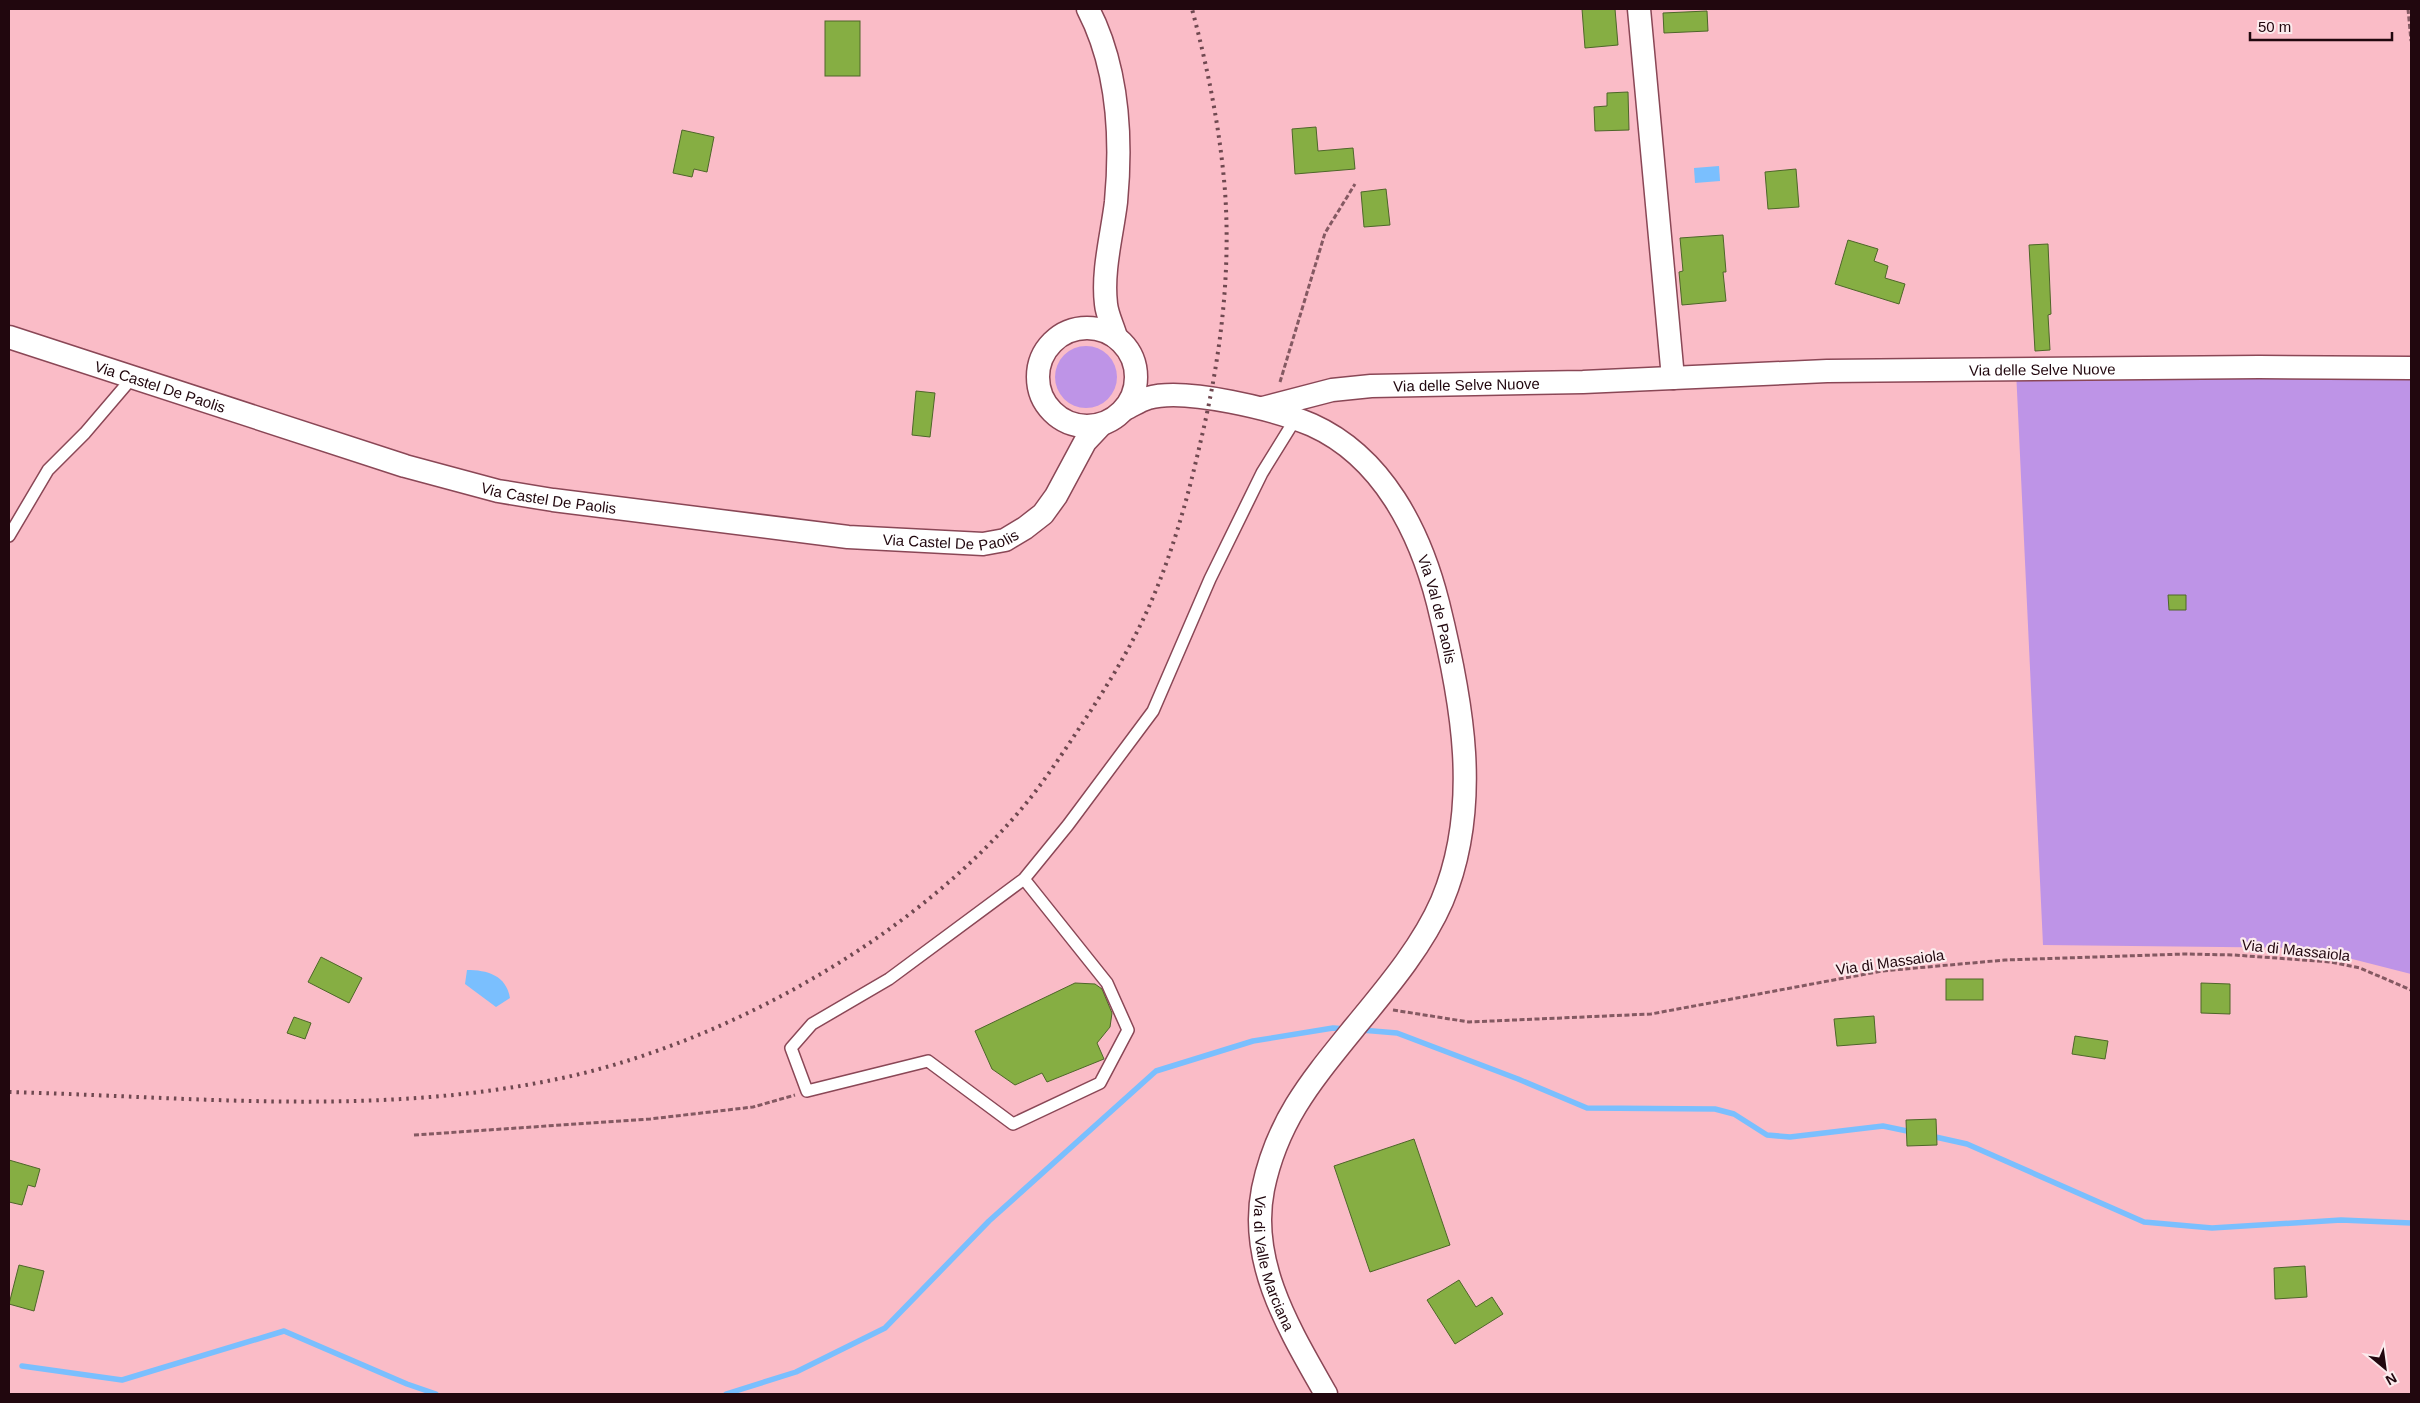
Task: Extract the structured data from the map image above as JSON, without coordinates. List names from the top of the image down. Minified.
{"streets":{"street":["Via delle Selve Nuove","Via Castel De Paolis","Via Val de Paolis","Via di Valle Marciana"],"path":["Via di Massaiola"]},"crossings":[["Via delle Selve Nuove","Via Val de Paolis"],["Via Castel De Paolis","Via Val de Paolis"],["Via Val de Paolis","Via di Massaiola"],["Via Val de Paolis","Via di Valle Marciana"]],"scale_bar":"50 m","north":"bottom right"}
